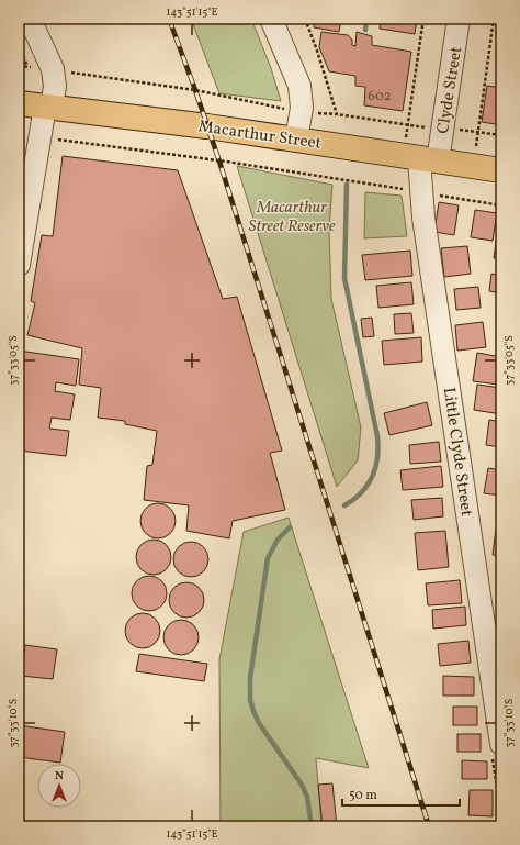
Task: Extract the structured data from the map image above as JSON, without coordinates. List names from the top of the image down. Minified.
{"streets":{"main road":["Macarthur Street"],"street":["Clyde Street","Little Clyde Street"]},"crossings":[["Clyde Street","Macarthur Street"],["Clyde Street","Little Clyde Street"],["Macarthur Street","Little Clyde Street"]],"parks":["Macarthur Street Reserve"],"house_numbers":["602"],"scale_bar":"50 m","north":"top","coordinates":["143°51'15\"E","37°33'05\"S","37°33'10\"S"]}
